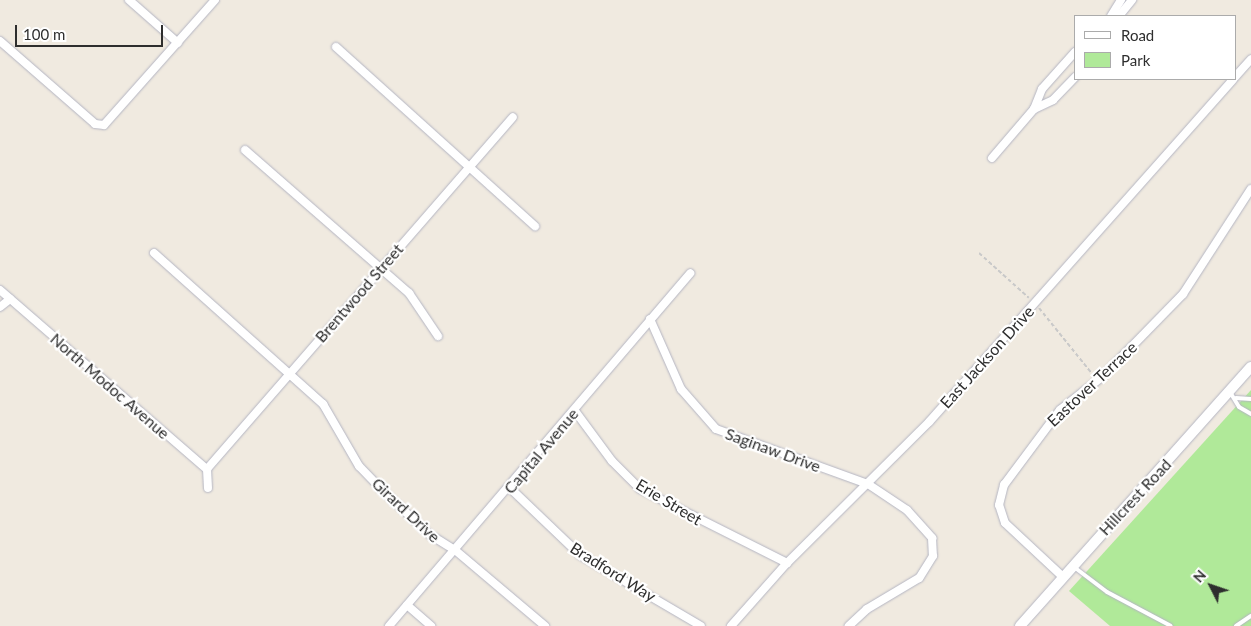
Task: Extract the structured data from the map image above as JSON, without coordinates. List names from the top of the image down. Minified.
{"streets":{"street":["Brentwood Street","East Jackson Drive","Eastover Terrace","North Modoc Avenue","Saginaw Drive","Capital Avenue","Hillcrest Road","Erie Street","Girard Drive","Bradford Way"]},"crossings":[["Brentwood Street","North Modoc Avenue"],["Brentwood Street","Girard Drive"],["East Jackson Drive","Saginaw Drive"],["East Jackson Drive","Erie Street"],["Eastover Terrace","Hillcrest Road"],["Saginaw Drive","Capital Avenue"],["Capital Avenue","Erie Street"],["Capital Avenue","Girard Drive"],["Capital Avenue","Bradford Way"]],"legend":["Road","Park"],"scale_bar":"100 m","north":"top left"}
